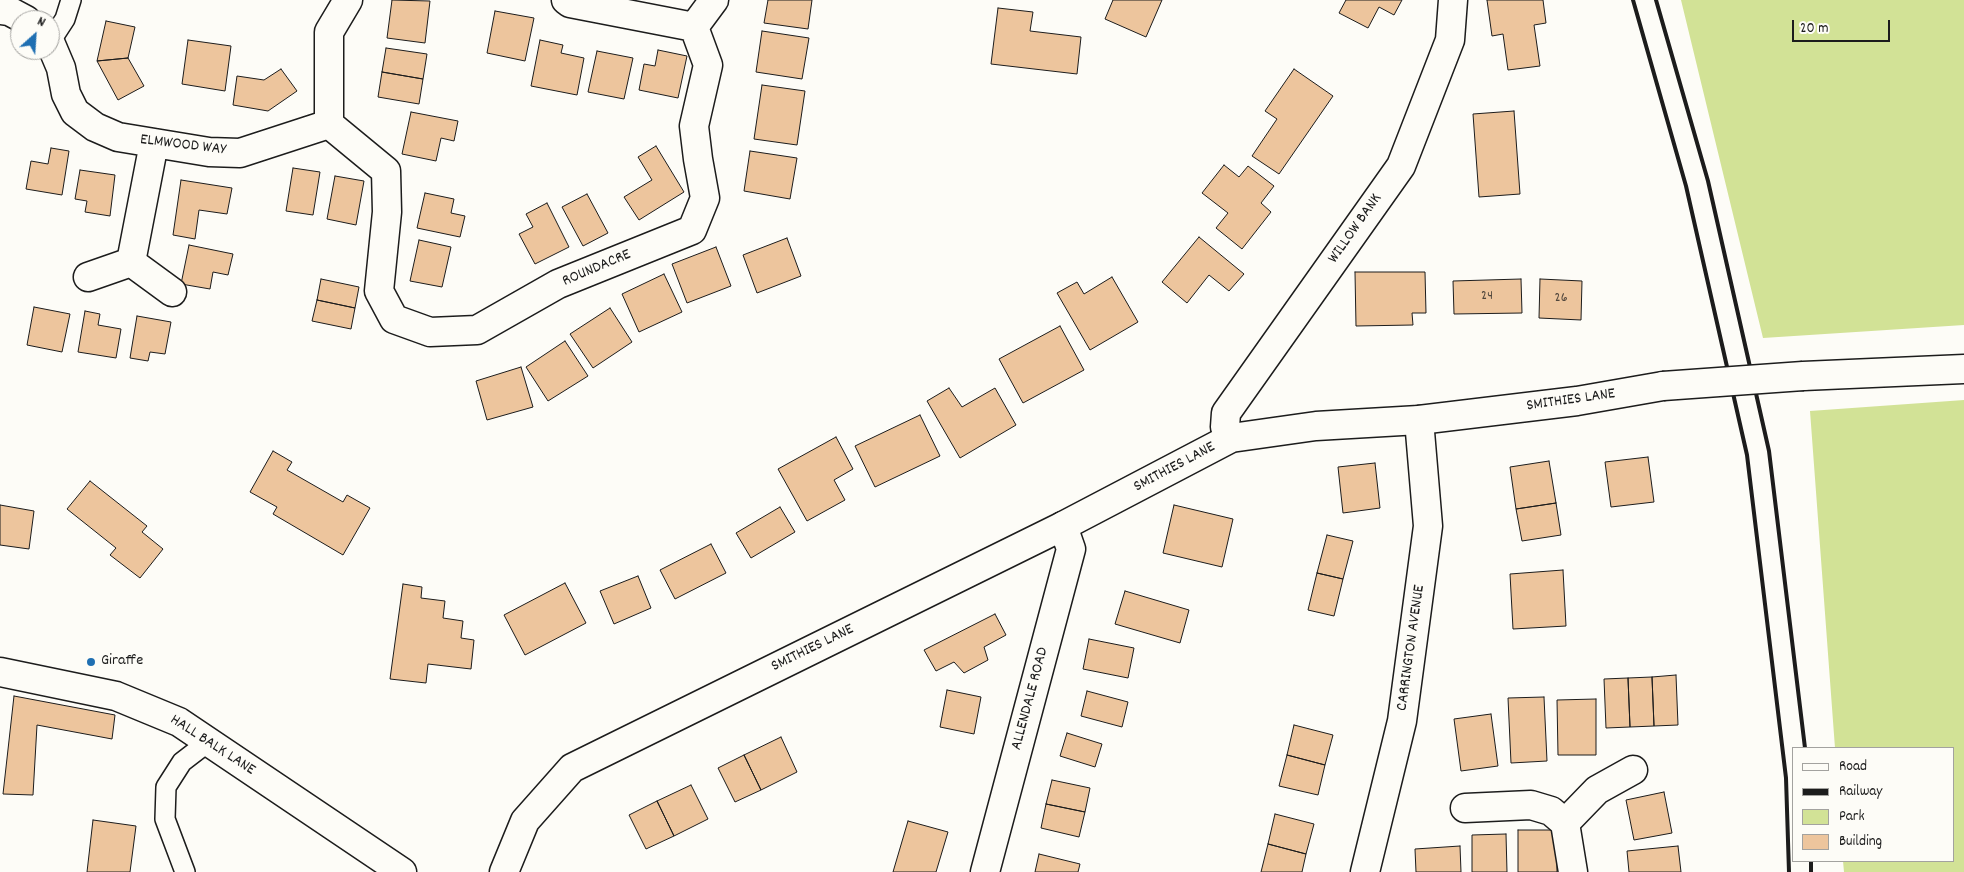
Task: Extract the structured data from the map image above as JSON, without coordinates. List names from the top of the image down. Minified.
{"streets":{"street":["ELMWOOD WAY","WILLOW BANK","ROUNDACRE","SMITHIES LANE","CARRINGTON AVENUE","ALLENDALE ROAD","HALL BALK LANE"]},"crossings":[["ELMWOOD WAY","ROUNDACRE"],["WILLOW BANK","SMITHIES LANE"],["SMITHIES LANE","CARRINGTON AVENUE"],["SMITHIES LANE","ALLENDALE ROAD"]],"places":["Giraffe"],"house_numbers":["24","26"],"legend":["Road","Railway","Park","Building"],"scale_bar":"20 m","north":"top right"}
